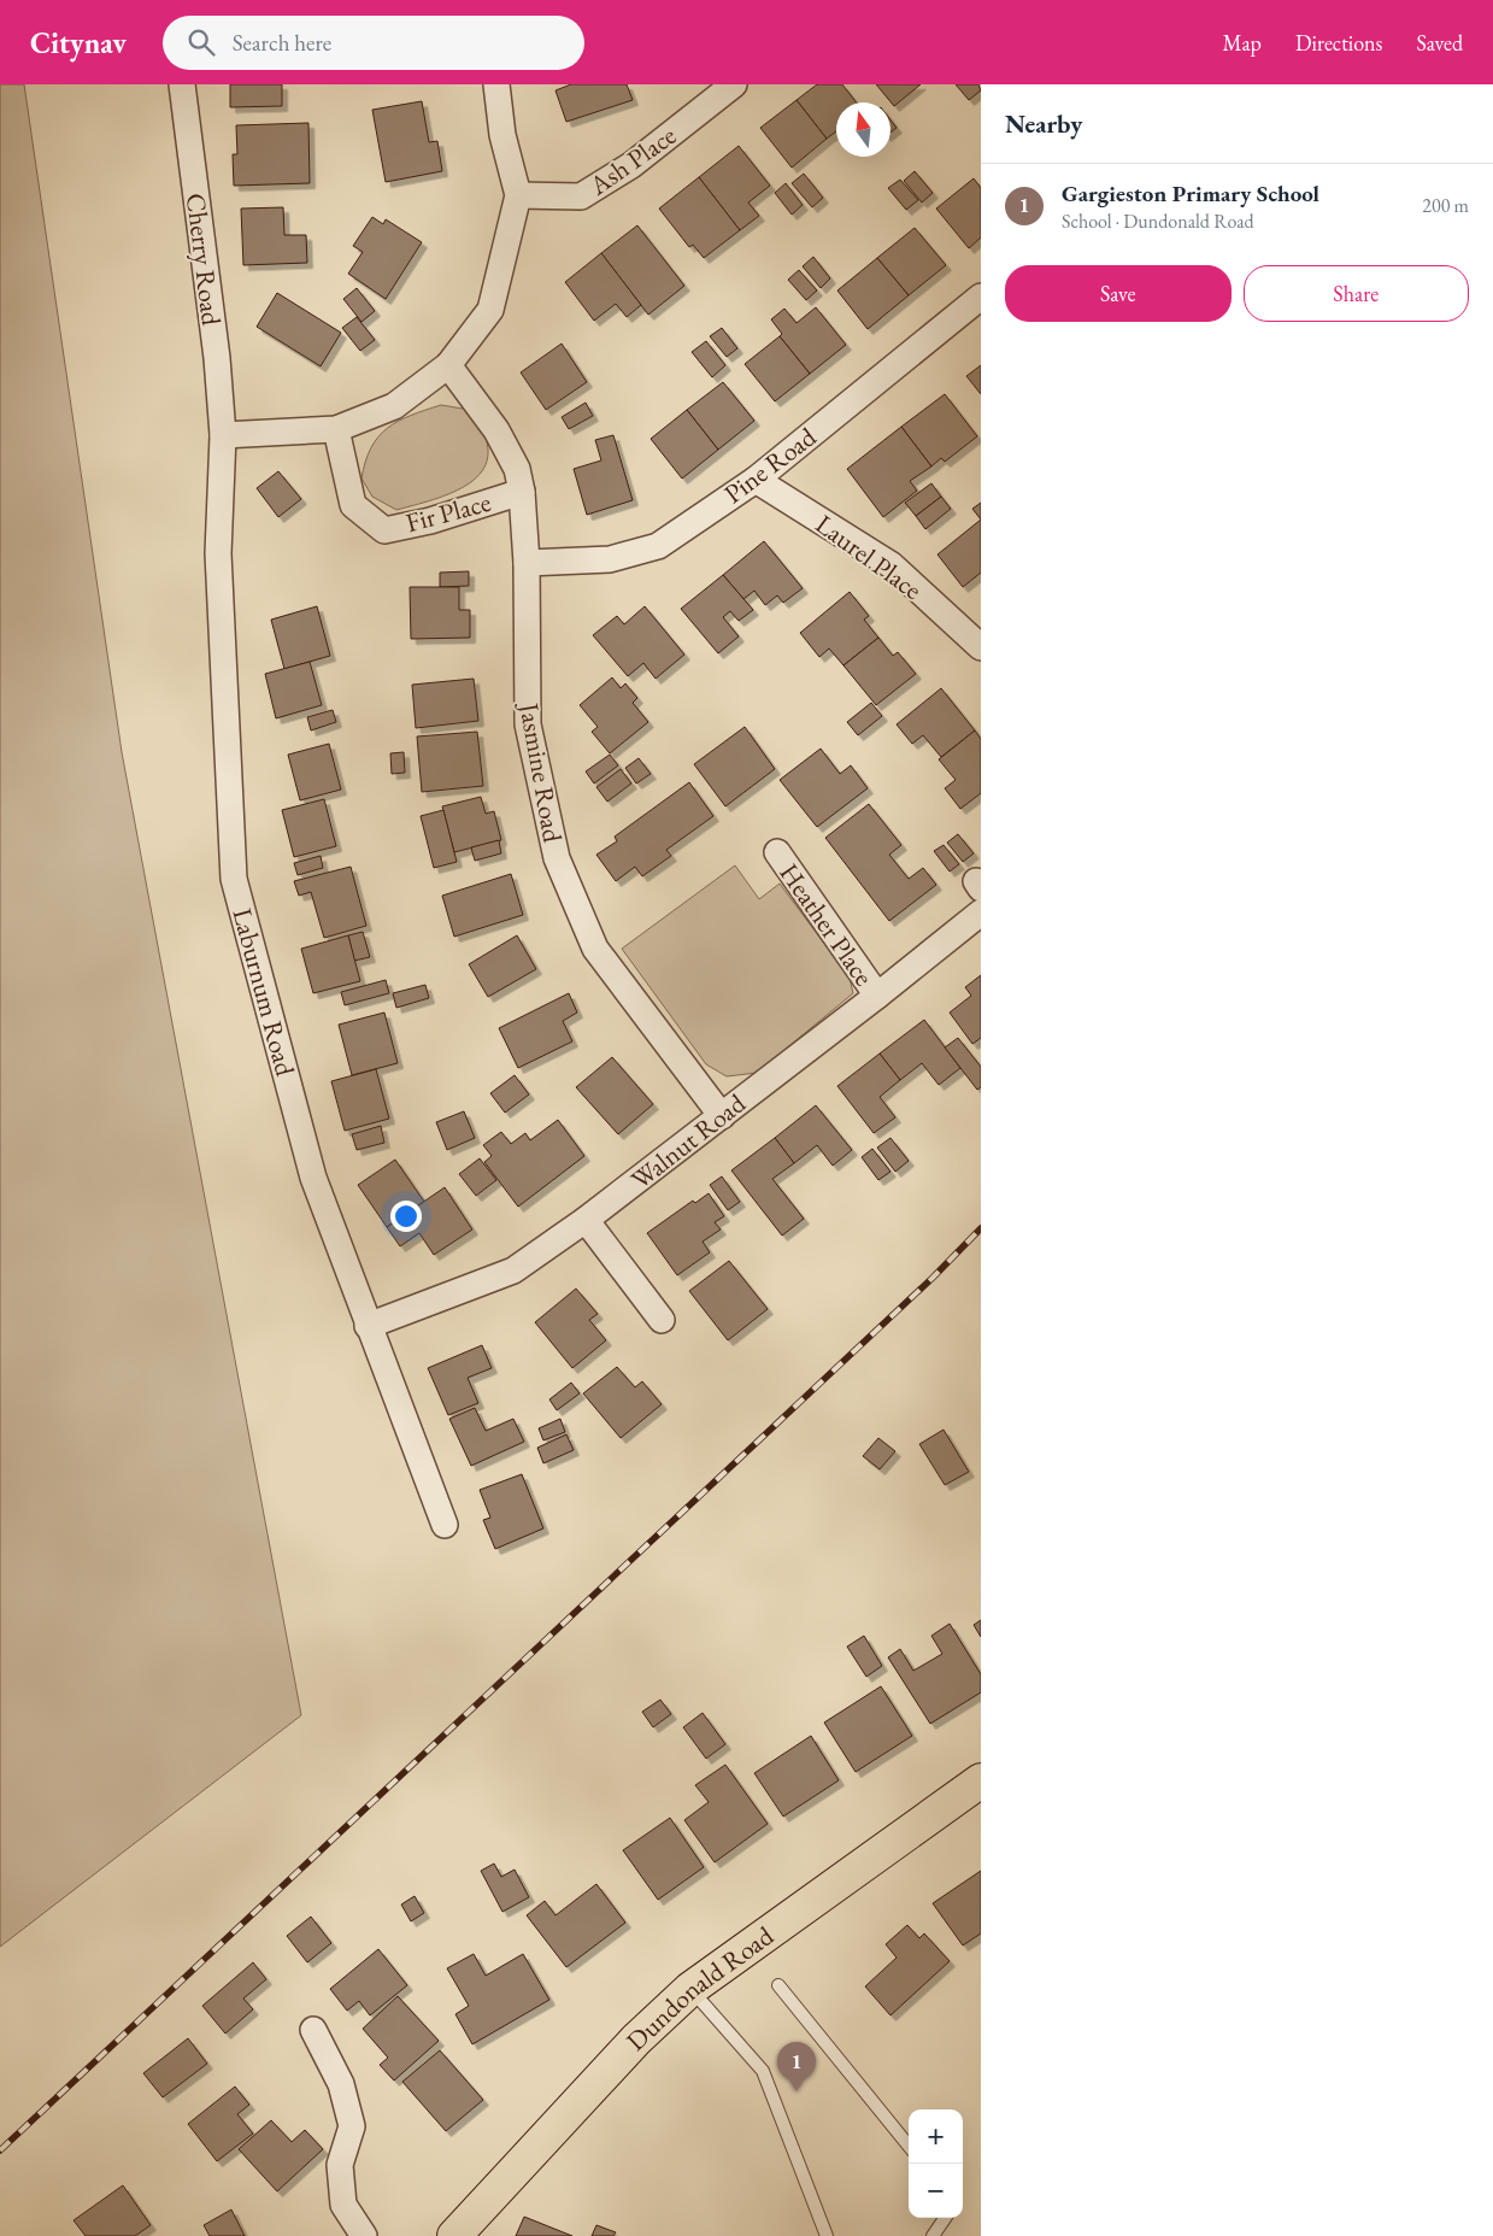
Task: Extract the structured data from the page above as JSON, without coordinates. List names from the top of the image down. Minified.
{"streets":{"main road":["Dundonald Road"],"street":["Ash Place","Cherry Road","Pine Road","Fir Place","Laurel Place","Jasmine Road","Heather Place","Laburnum Road","Walnut Road"]},"crossings":[["Cherry Road","Laburnum Road"],["Pine Road","Laurel Place"],["Pine Road","Jasmine Road"],["Fir Place","Jasmine Road"],["Jasmine Road","Walnut Road"],["Heather Place","Walnut Road"],["Laburnum Road","Walnut Road"]],"north":"top","page":{"header":"Citynav","search":"Search here","nav":["Map","Directions","Saved"],"heading":"Nearby","list":[{"mark":"1","name":"Gargieston Primary School","note":"School · Dundonald Road","value":"200 m"}],"buttons":["Save","Share"],"pins":"1","map_buttons":["+","−"]}}
